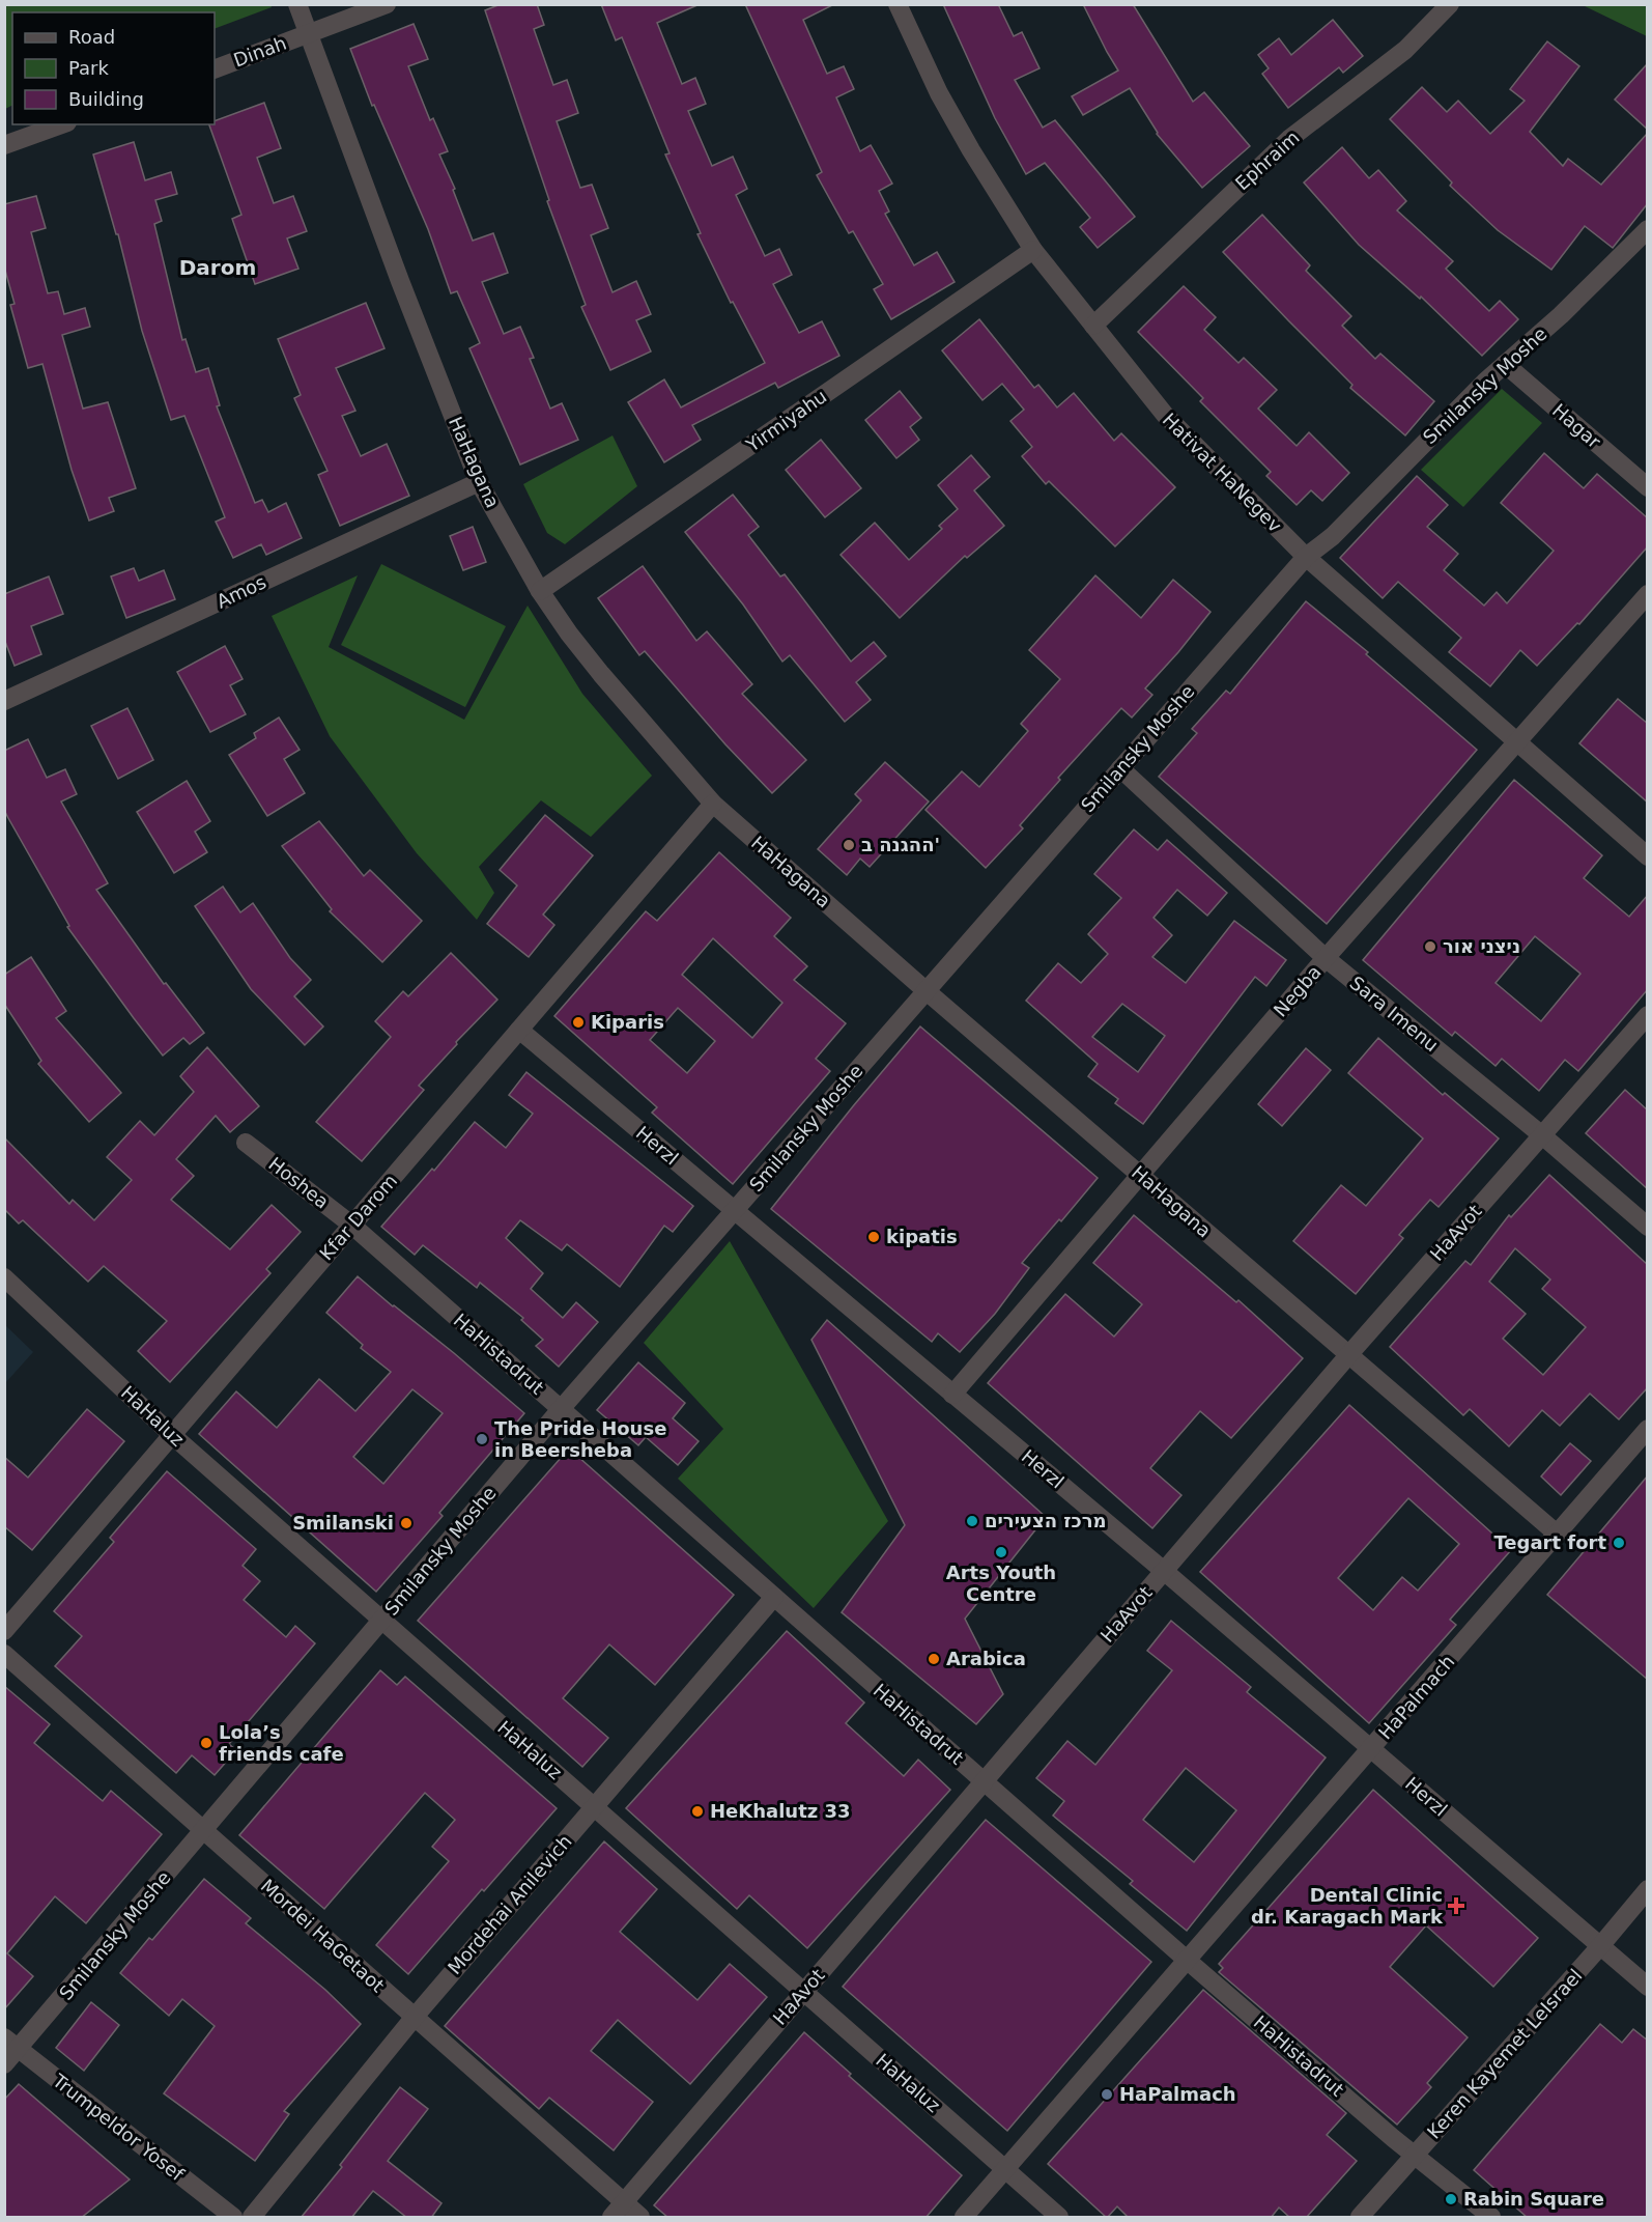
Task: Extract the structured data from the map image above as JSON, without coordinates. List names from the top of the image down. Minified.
{"streets":{"street":["Dinah","Ephraim","Smilansky Moshe","Yirmiyahu","Hagar","HaHagana","Hativat HaNegev","Amos","Negba","Sara Imenu","Herzl","Hoshea","Kfar Darom","HaAvot","HaHistadrut","HaHaluz","HaPalmach","Mordehai Anilevich","Mordei HaGetaot","Keren Kayemet LeIsrael","Trumpeldor Yosef"]},"crossings":[["Dinah","HaHagana"],["Ephraim","Hativat HaNegev"],["Smilansky Moshe","Hagar"],["Smilansky Moshe","HaHagana"],["Smilansky Moshe","Hativat HaNegev"],["Smilansky Moshe","Sara Imenu"],["Smilansky Moshe","Herzl"],["Smilansky Moshe","HaHistadrut"],["Smilansky Moshe","HaHaluz"],["Smilansky Moshe","Mordei HaGetaot"],["Smilansky Moshe","Trumpeldor Yosef"],["Yirmiyahu","HaHagana"],["Yirmiyahu","Hativat HaNegev"],["HaHagana","Amos"],["HaHagana","Negba"],["HaHagana","Kfar Darom"],["HaHagana","HaAvot"],["HaHagana","HaPalmach"],["Hativat HaNegev","Negba"],["Negba","Sara Imenu"],["Negba","Herzl"],["Sara Imenu","HaAvot"],["Herzl","Kfar Darom"],["Herzl","HaAvot"],["Herzl","HaPalmach"],["Herzl","Keren Kayemet LeIsrael"],["Hoshea","Kfar Darom"],["Hoshea","HaHistadrut"],["Kfar Darom","HaHistadrut"],["Kfar Darom","HaHaluz"],["HaAvot","HaHistadrut"],["HaAvot","HaHaluz"],["HaAvot","Mordei HaGetaot"],["HaHistadrut","HaPalmach"],["HaHistadrut","Mordehai Anilevich"],["HaHistadrut","Keren Kayemet LeIsrael"],["HaHaluz","HaPalmach"],["HaHaluz","Mordehai Anilevich"],["Mordehai Anilevich","Mordei HaGetaot"]],"districts":["Darom"],"places":{"other":["ההגנה ב'","ניצני אור","Kiparis","kipatis","The Pride House in Beersheba","מרכז הצעירים","Smilanski","Tegart fort","Arts Youth Centre","Arabica","Lola’s friends cafe","HeKhalutz 33","HaPalmach","Rabin Square"],"health":["Dental Clinic dr. Karagach Mark"]},"legend":["Road","Park","Building"]}
